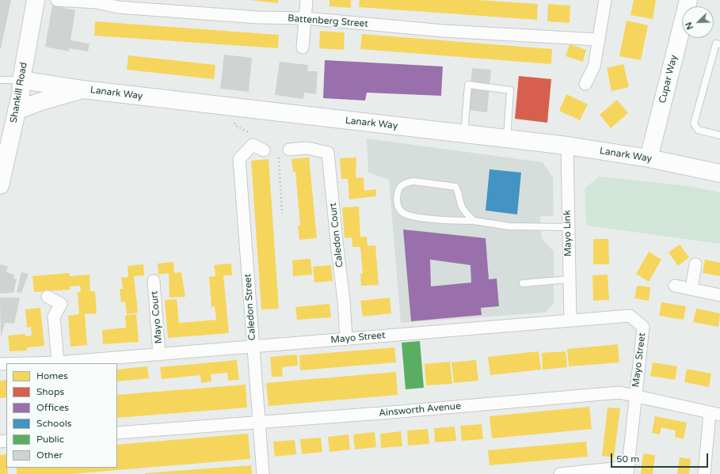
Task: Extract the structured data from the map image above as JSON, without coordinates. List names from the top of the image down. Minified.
{"streets":{"street":["Battenberg Street","Cupar Way","Shankill Road","Lanark Way","Mayo Link","Caledon Court","Caledon Street","Mayo Court","Mayo Street","Ainsworth Avenue"]},"crossings":[["Cupar Way","Lanark Way"],["Shankill Road","Lanark Way"],["Lanark Way","Mayo Link"],["Mayo Link","Mayo Street"],["Caledon Court","Mayo Street"],["Caledon Street","Mayo Street"],["Caledon Street","Ainsworth Avenue"],["Mayo Court","Mayo Street"],["Mayo Street","Ainsworth Avenue"]],"legend":["Homes","Shops","Offices","Schools","Public","Other"],"scale_bar":"50 m","north":"bottom left"}
